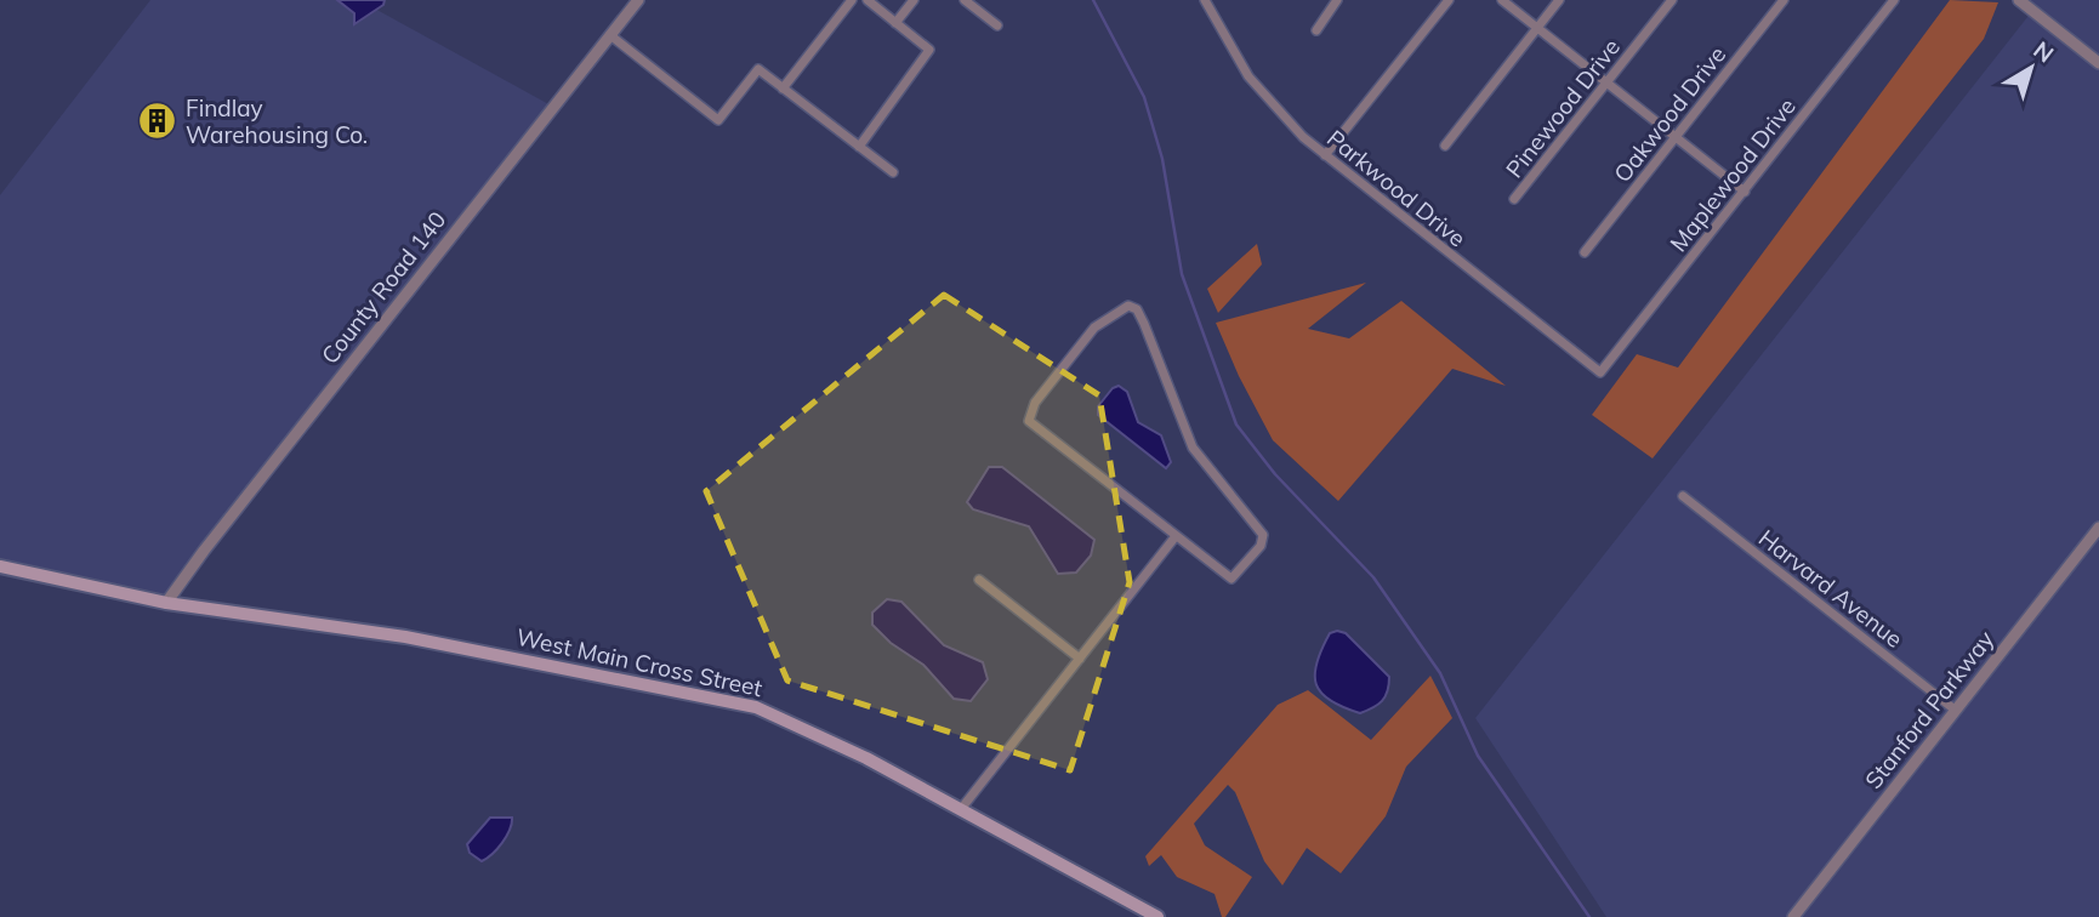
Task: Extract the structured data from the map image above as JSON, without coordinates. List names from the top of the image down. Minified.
{"streets":{"main road":["West Main Cross Street"],"street":["Pinewood Drive","Oakwood Drive","Maplewood Drive","Parkwood Drive","County Road 140","Harvard Avenue","Stanford Parkway"]},"crossings":[["Maplewood Drive","Parkwood Drive"],["County Road 140","West Main Cross Street"],["Harvard Avenue","Stanford Parkway"]],"places":{"building":["Findlay Warehousing Co."]},"north":"top right"}
